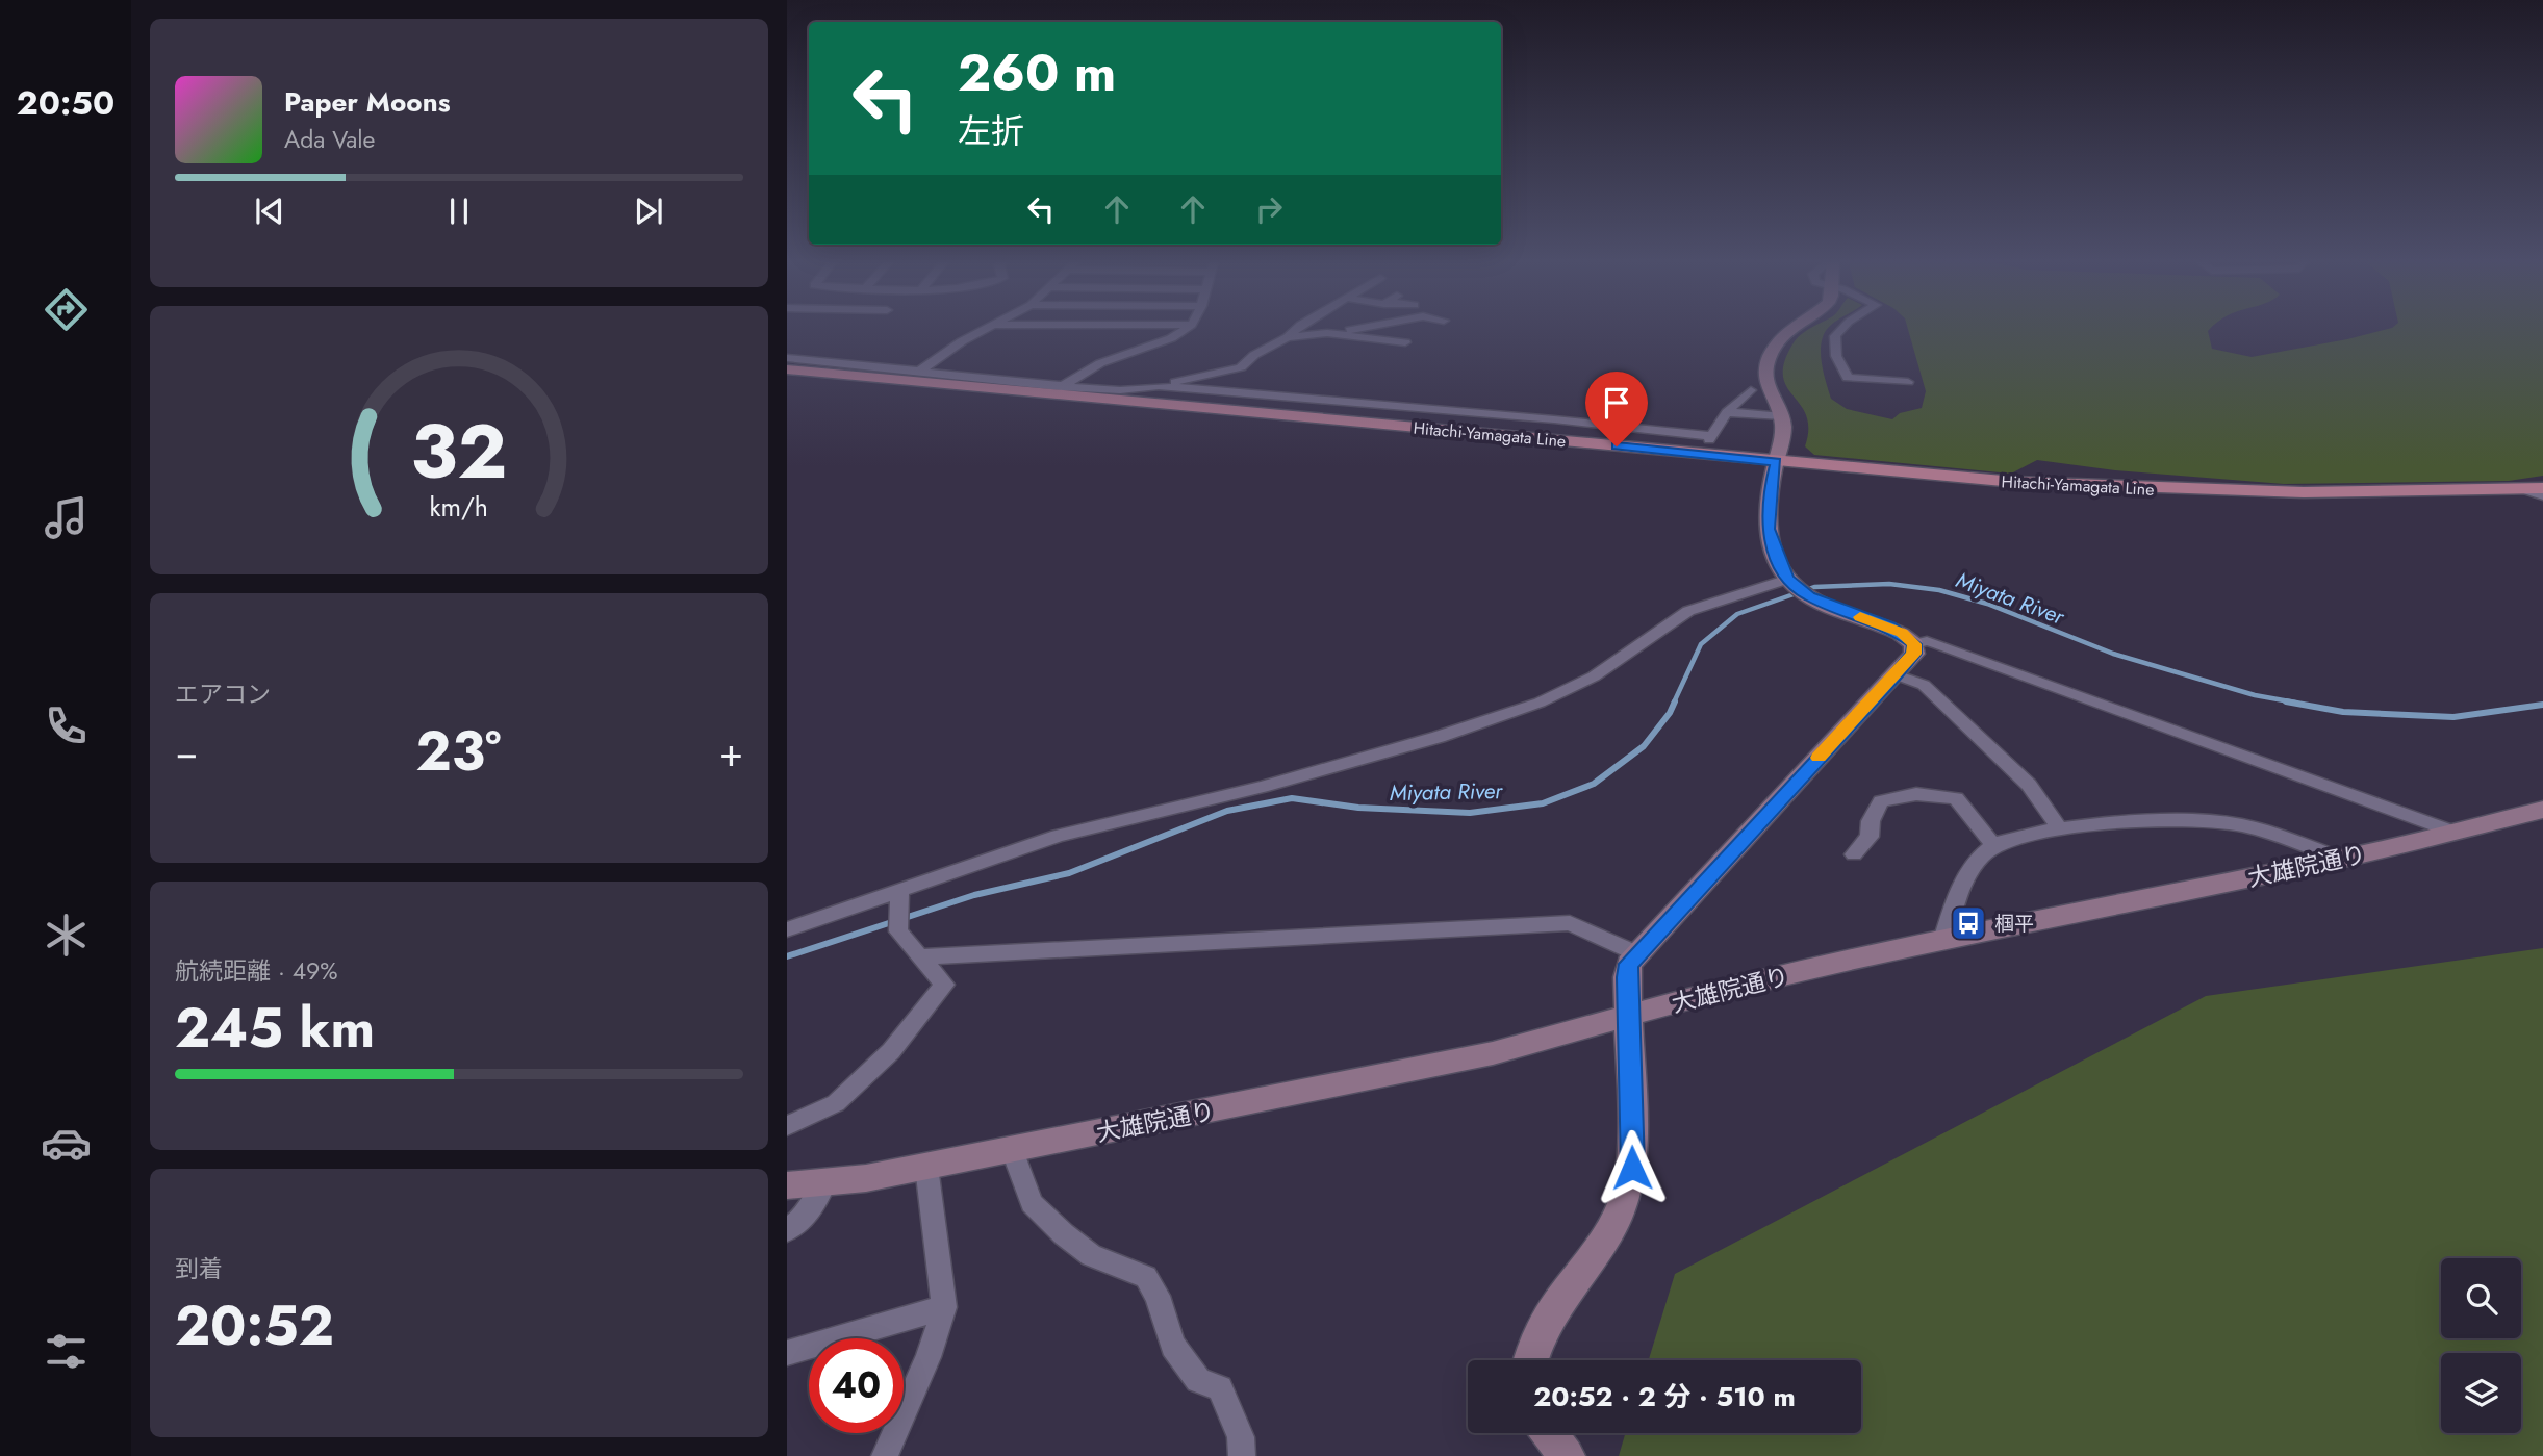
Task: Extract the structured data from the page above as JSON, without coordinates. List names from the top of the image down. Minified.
{"streets":{"main road":["Hitachi-Yamagata Line"],"street":["大雄院通り"]},"water":["Miyata River"],"places":{"bus stop":["椢平"]},"page":{"tabs":"20:50","turn":["260 m","左折"],"song":["Paper Moons","Ada Vale"],"tile":["エアコン",["航続距離 · 49%","245 km"],["到着","20:52"]],"heat":["−","23°","+"],"limit":"40","trip":"20:52 · 2 分 · 510 m","gauge":["32","km/h"]}}
